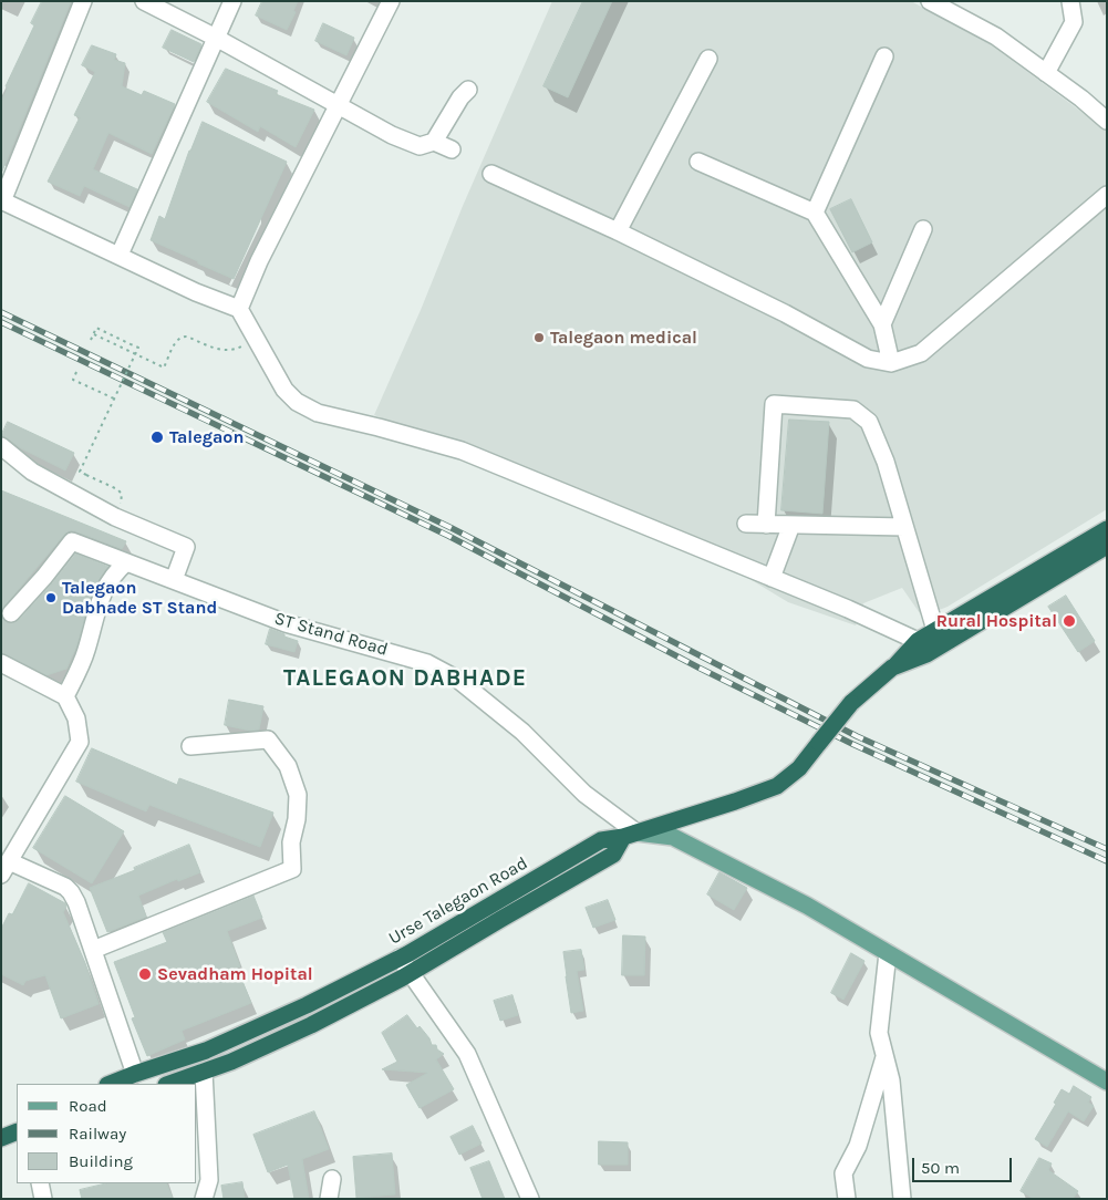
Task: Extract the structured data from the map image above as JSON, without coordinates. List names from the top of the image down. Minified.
{"streets":{"highway":["Urse Talegaon Road"],"street":["ST Stand Road"]},"crossings":[["ST Stand Road","Urse Talegaon Road"]],"districts":["TALEGAON DABHADE"],"places":["Talegaon medical","Talegaon","Talegaon Dabhade ST Stand","Rural Hospital","Sevadham Hopital"],"legend":["Road","Railway","Building"],"scale_bar":"50 m"}
